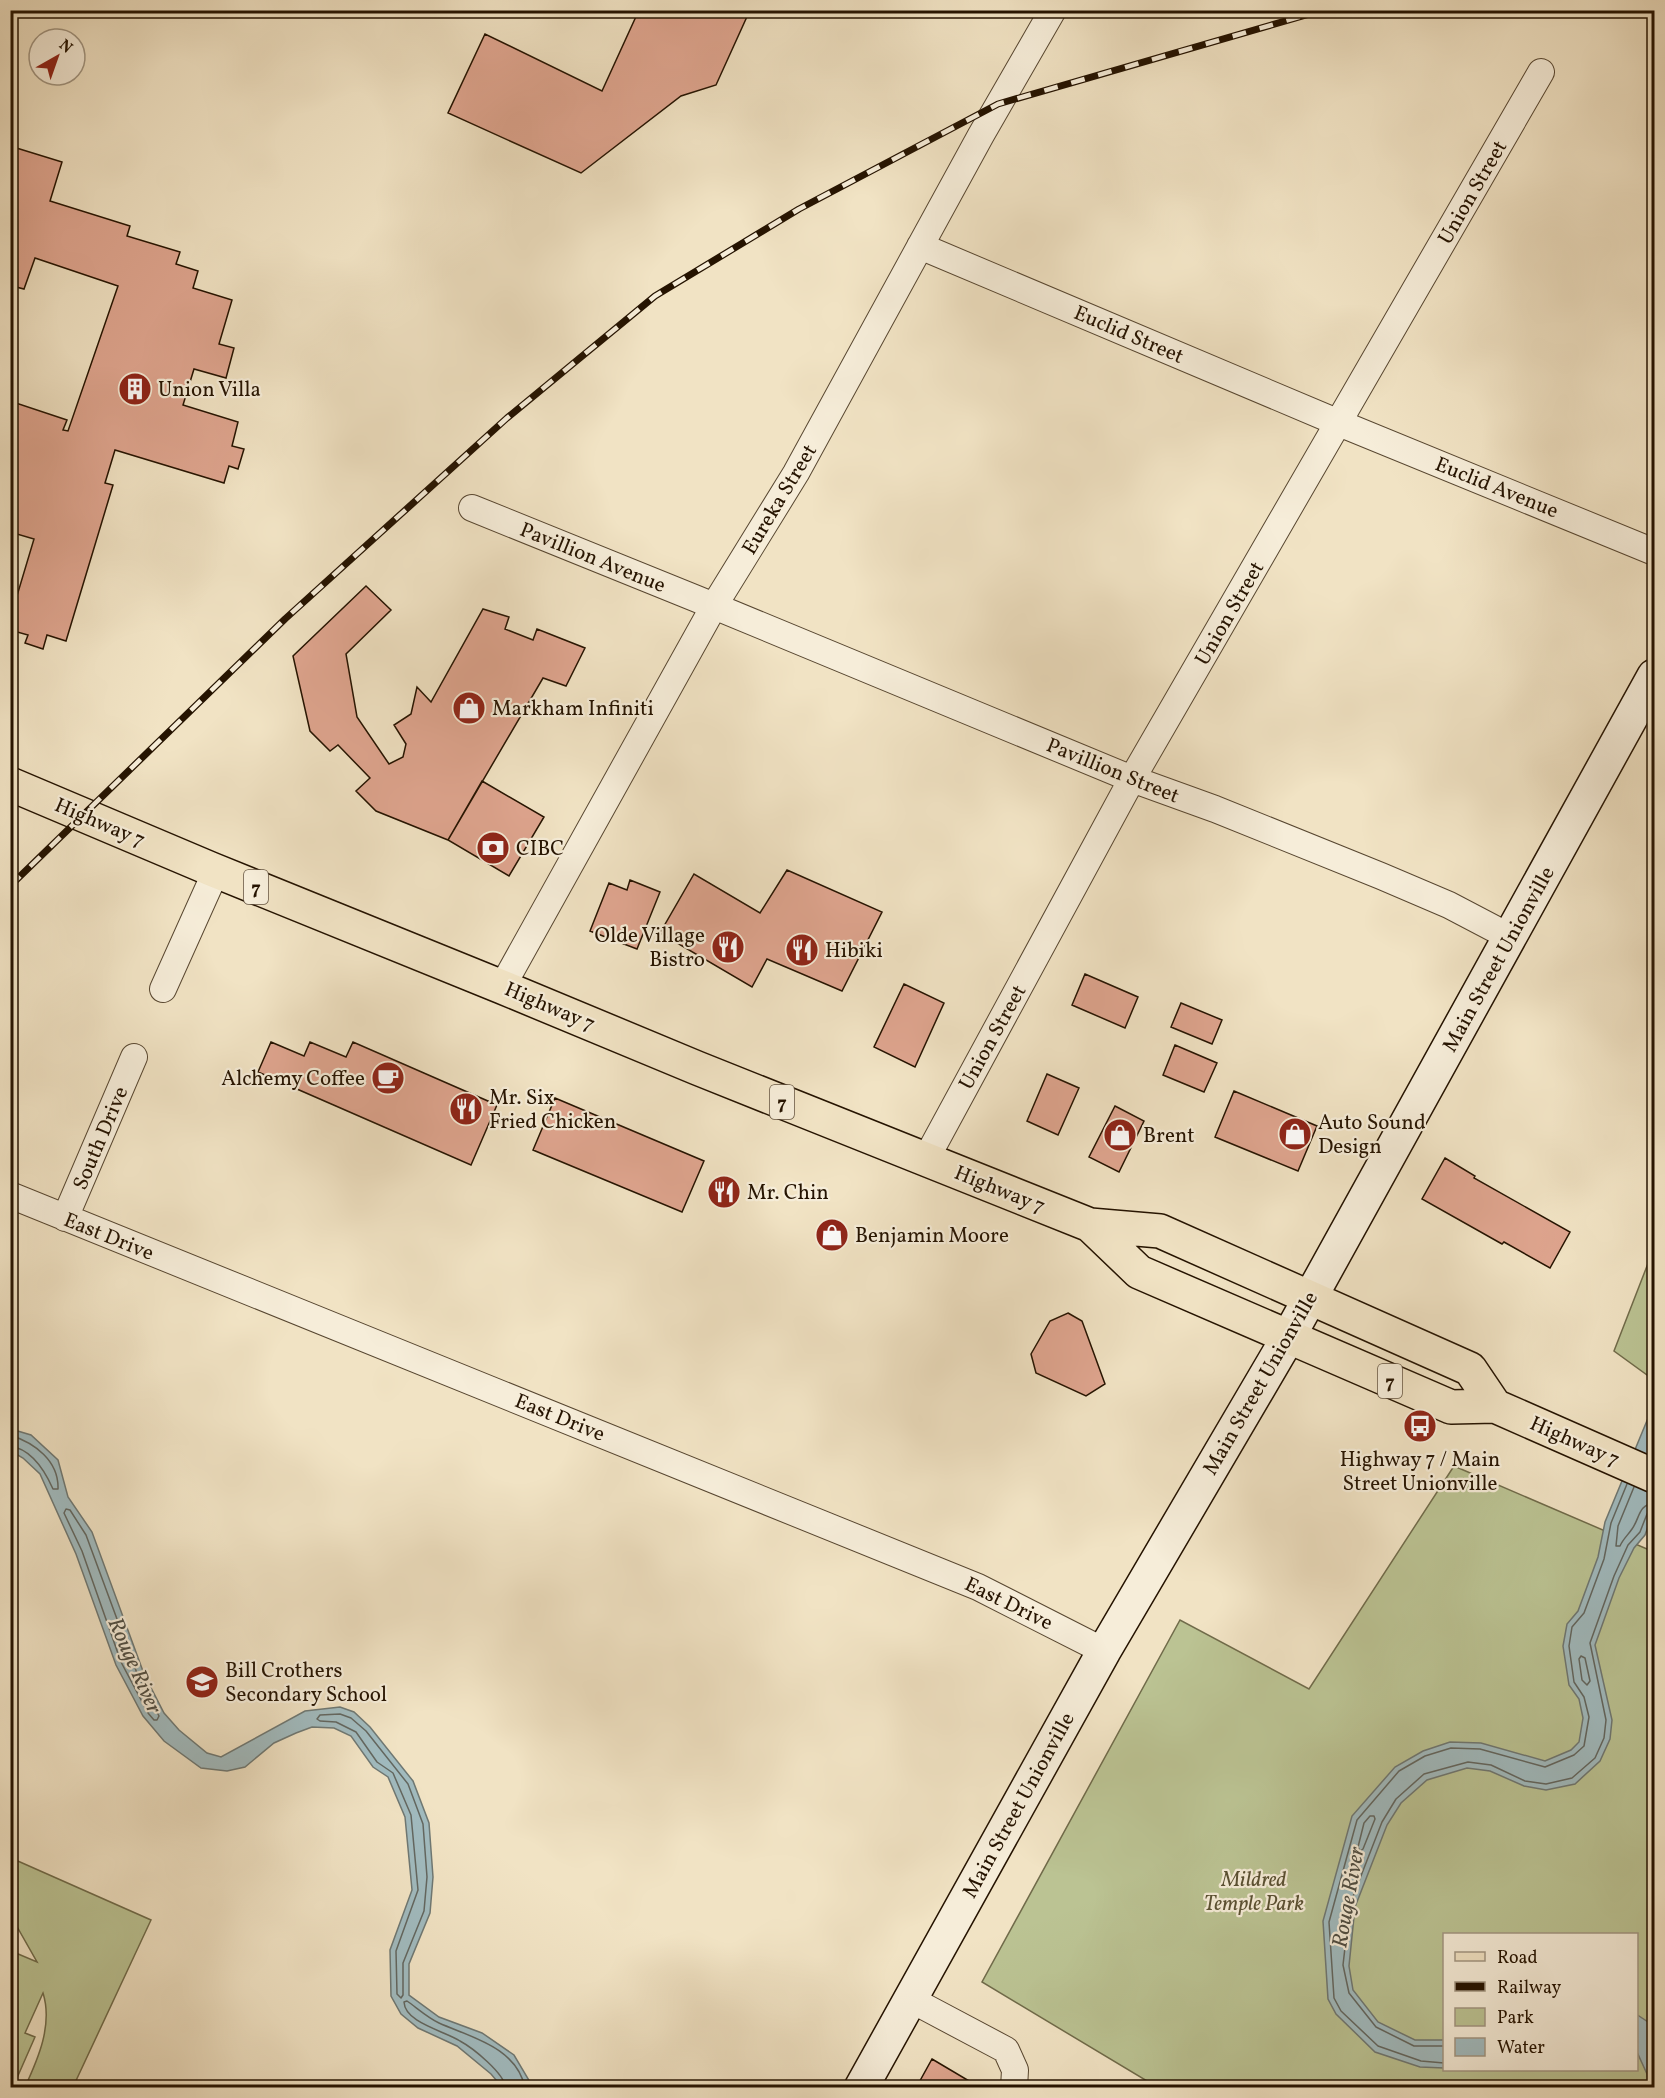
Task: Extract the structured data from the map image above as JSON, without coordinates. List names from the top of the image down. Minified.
{"streets":{"main road":["Highway 7","7","Main Street Unionville"],"street":["Union Street","Euclid Street","Euclid Avenue","Eureka Street","Pavillion Avenue","Pavillion Street","South Drive","East Drive"]},"crossings":[["Union Street","Euclid Street"],["Union Street","Euclid Avenue"],["Union Street","Pavillion Street"],["Union Street","Highway 7"],["Euclid Street","Euclid Avenue"],["Euclid Street","Eureka Street"],["Eureka Street","Pavillion Avenue"],["Eureka Street","Pavillion Street"],["Eureka Street","Highway 7"],["Pavillion Avenue","Pavillion Street"],["Pavillion Street","Main Street Unionville"],["Highway 7","Main Street Unionville"],["Main Street Unionville","East Drive"],["South Drive","East Drive"]],"water":["Rouge River"],"parks":["Mildred Temple Park"],"places":{"building":["Union Villa"],"shop":["Markham Infiniti","Auto Sound Design","Brent","Benjamin Moore"],"bank":["CIBC"],"restaurant":["Olde Village Bistro","Hibiki","Mr. Six Fried Chicken","Mr. Chin"],"cafe":["Alchemy Coffee"],"bus stop":["Highway 7 / Main Street Unionville"],"school or university":["Bill Crothers Secondary School"]},"legend":["Road","Railway","Park","Water"],"north":"top right"}
